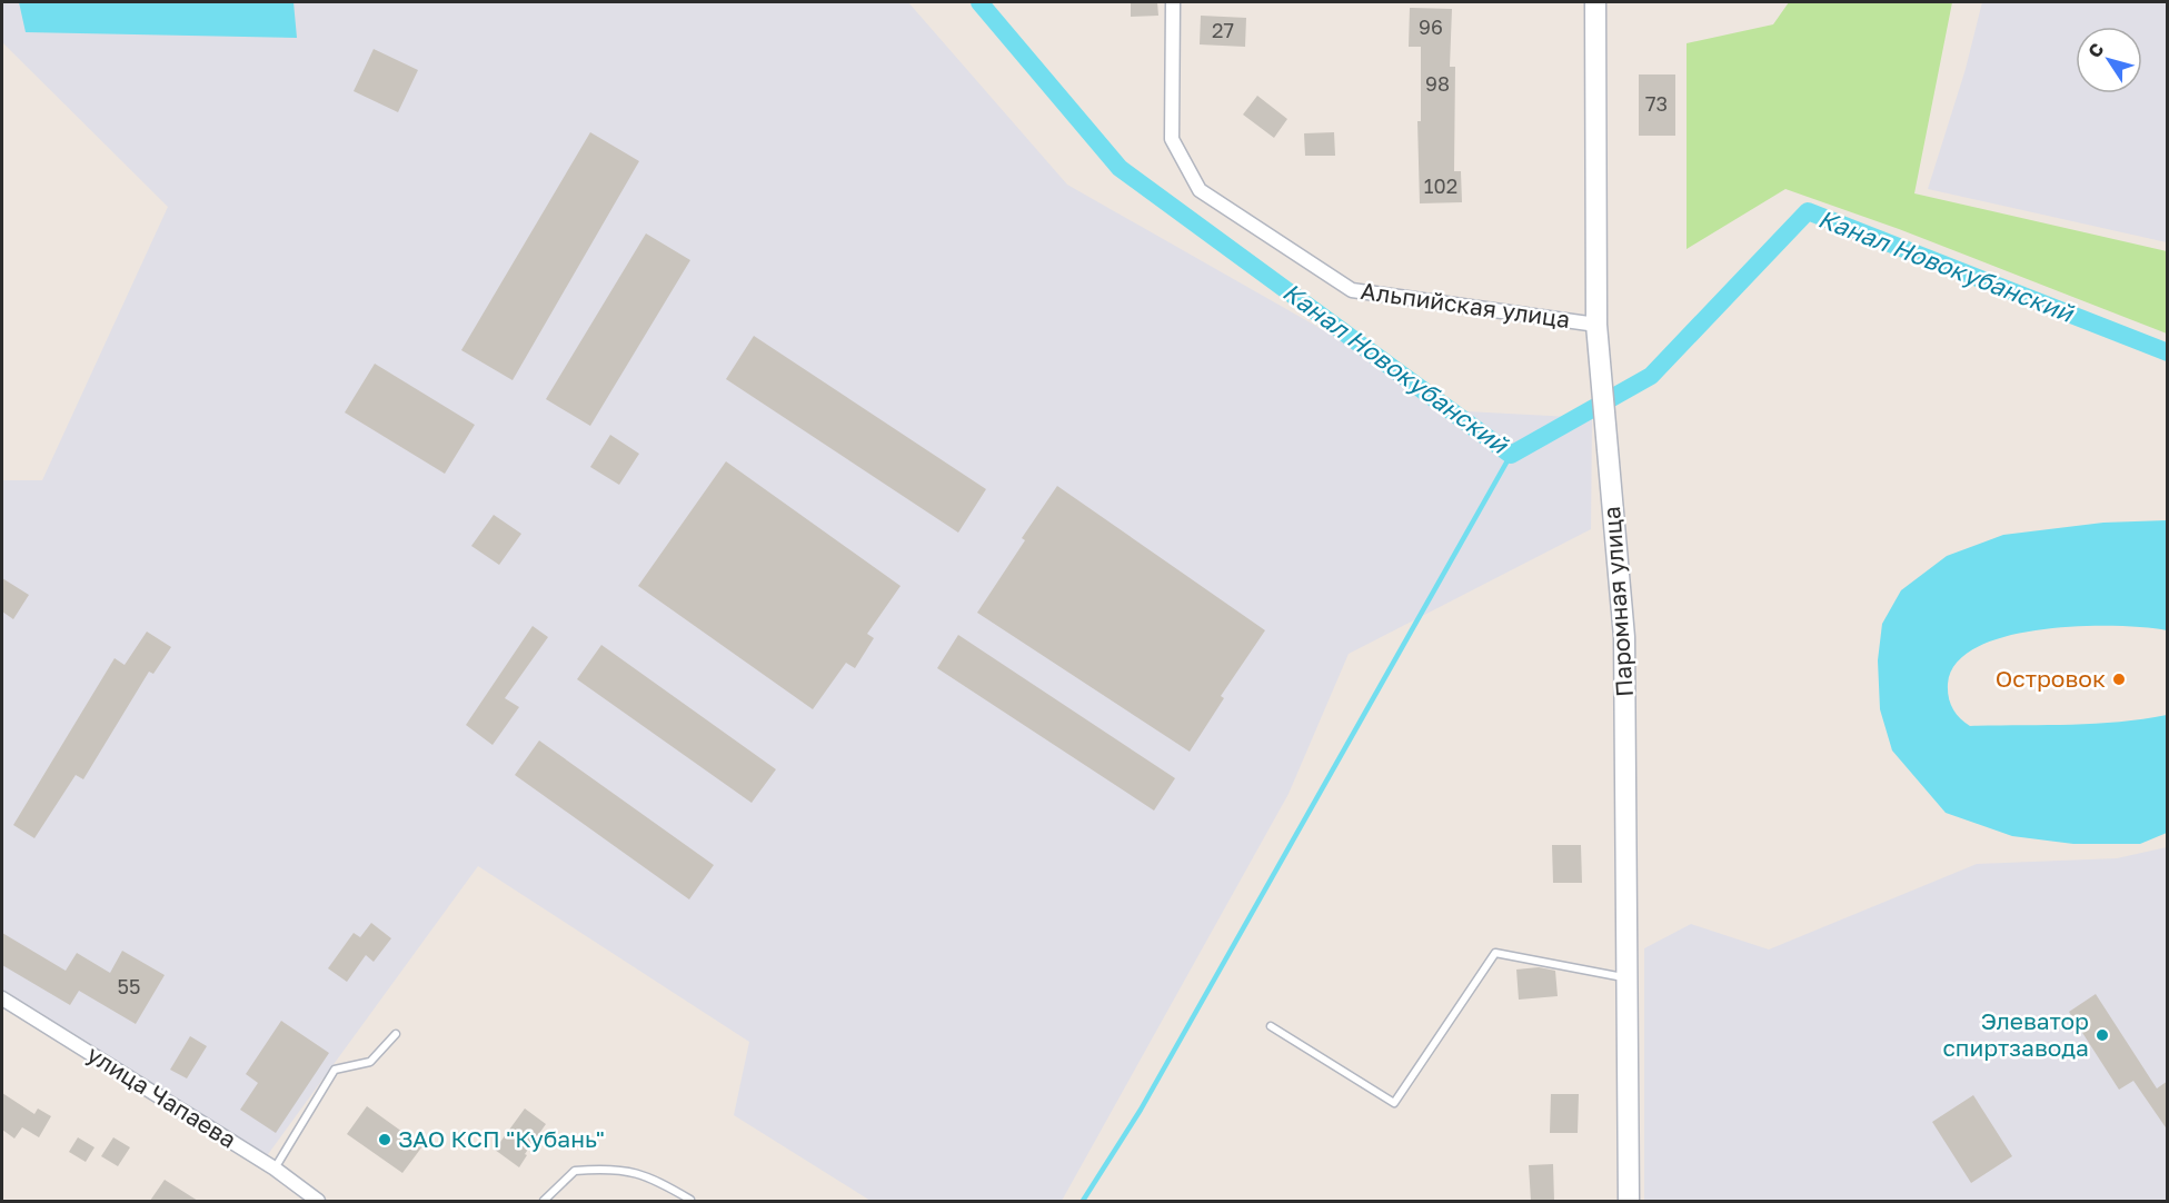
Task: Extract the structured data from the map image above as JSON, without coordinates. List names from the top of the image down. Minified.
{"streets":{"main road":["Паромная улица"],"street":["Альпийская улица","улица Чапаева"]},"crossings":[["Альпийская улица","Паромная улица"]],"water":["Канал Новокубанский"],"places":["Островок","Элеватор спиртзавода","ЗАО КСП \"Кубань\""],"house_numbers":["96","27","98","73","102","55"],"north":"top left"}
